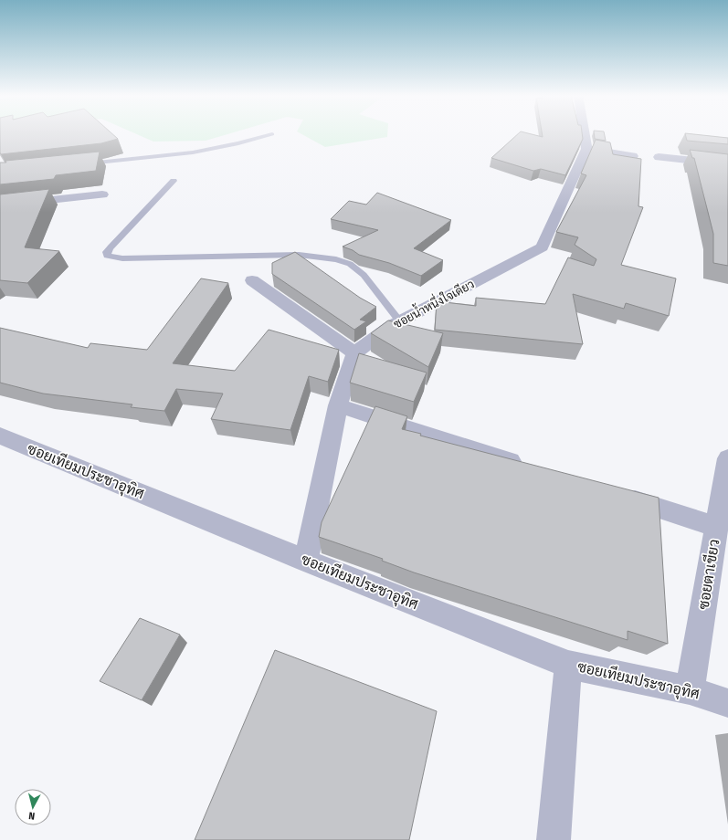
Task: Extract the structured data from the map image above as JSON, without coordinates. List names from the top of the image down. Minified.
{"streets":{"street":["ซอยน้ำหนึ่งใจเดียว","ซอยเทียมประชาอุทิศ","ซอยตาเขียว"]},"crossings":[["ซอยเทียมประชาอุทิศ","ซอยตาเขียว"]],"north":"bottom"}
